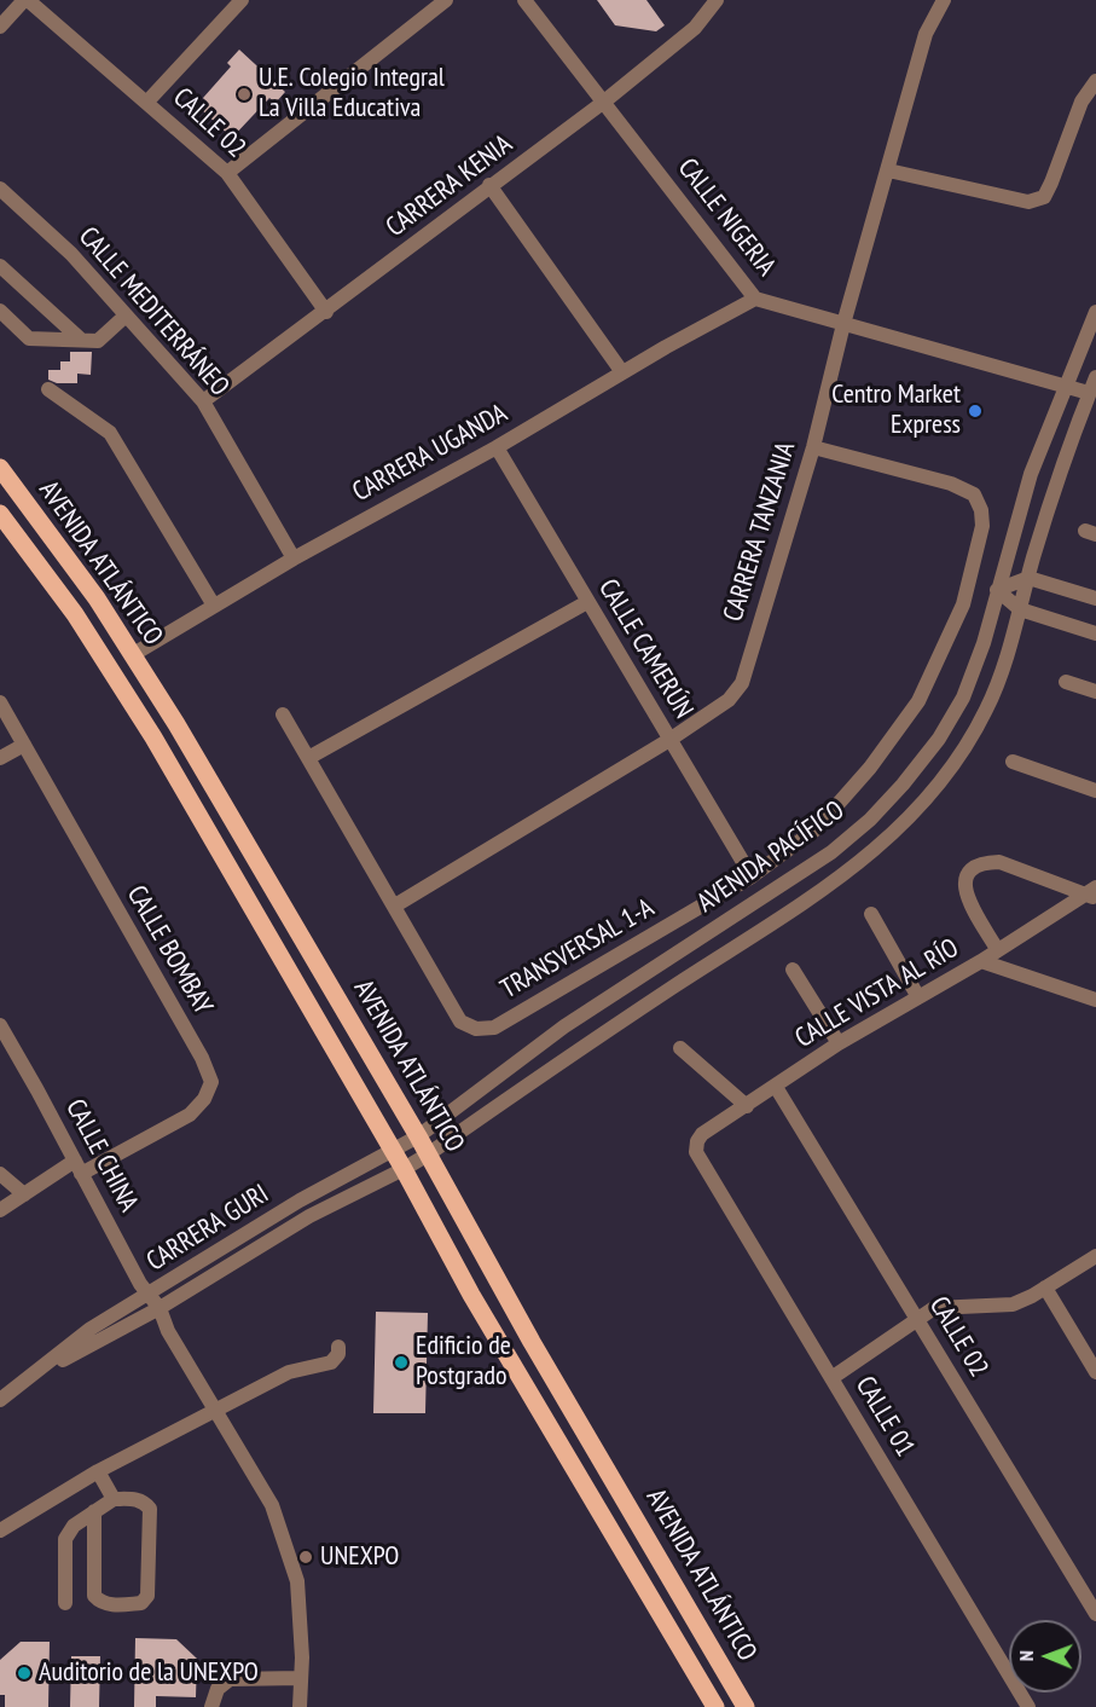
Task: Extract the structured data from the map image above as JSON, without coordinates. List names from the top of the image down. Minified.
{"streets":{"main road":["AVENIDA ATLÁNTICO"],"street":["CALLE 02","CARRERA KENIA","CALLE NIGERIA","CALLE MEDITERRÁNEO","CARRERA UGANDA","CARRERA TANZANIA","CALLE CAMERÚN","AVENIDA PACÍFICO","TRANSVERSAL 1-A","CALLE BOMBAY","CALLE VISTA AL RÍO","CALLE CHINA","CARRERA GURI","CALLE 01"]},"crossings":[["CALLE 02","CARRERA KENIA"],["CALLE 02","CALLE VISTA AL RÍO"],["CARRERA KENIA","CALLE NIGERIA"],["CARRERA KENIA","CALLE MEDITERRÁNEO"],["CALLE NIGERIA","CARRERA UGANDA"],["CALLE NIGERIA","CARRERA TANZANIA"],["CALLE NIGERIA","AVENIDA PACÍFICO"],["CALLE MEDITERRÁNEO","CARRERA UGANDA"],["CARRERA UGANDA","AVENIDA ATLÁNTICO"],["CARRERA UGANDA","CALLE CAMERÚN"],["CARRERA TANZANIA","CALLE CAMERÚN"],["CARRERA TANZANIA","TRANSVERSAL 1-A"],["AVENIDA ATLÁNTICO","AVENIDA PACÍFICO"],["AVENIDA ATLÁNTICO","CARRERA GURI"],["CALLE CAMERÚN","TRANSVERSAL 1-A"],["AVENIDA PACÍFICO","CARRERA GURI"],["CALLE BOMBAY","CALLE CHINA"],["CALLE VISTA AL RÍO","CALLE 01"],["CALLE CHINA","CARRERA GURI"]],"places":["U.E. Colegio Integral La Villa Educativa","Centro Market Express","Edificio de Postgrado","UNEXPO","Auditorio de la UNEXPO"],"north":"left"}
